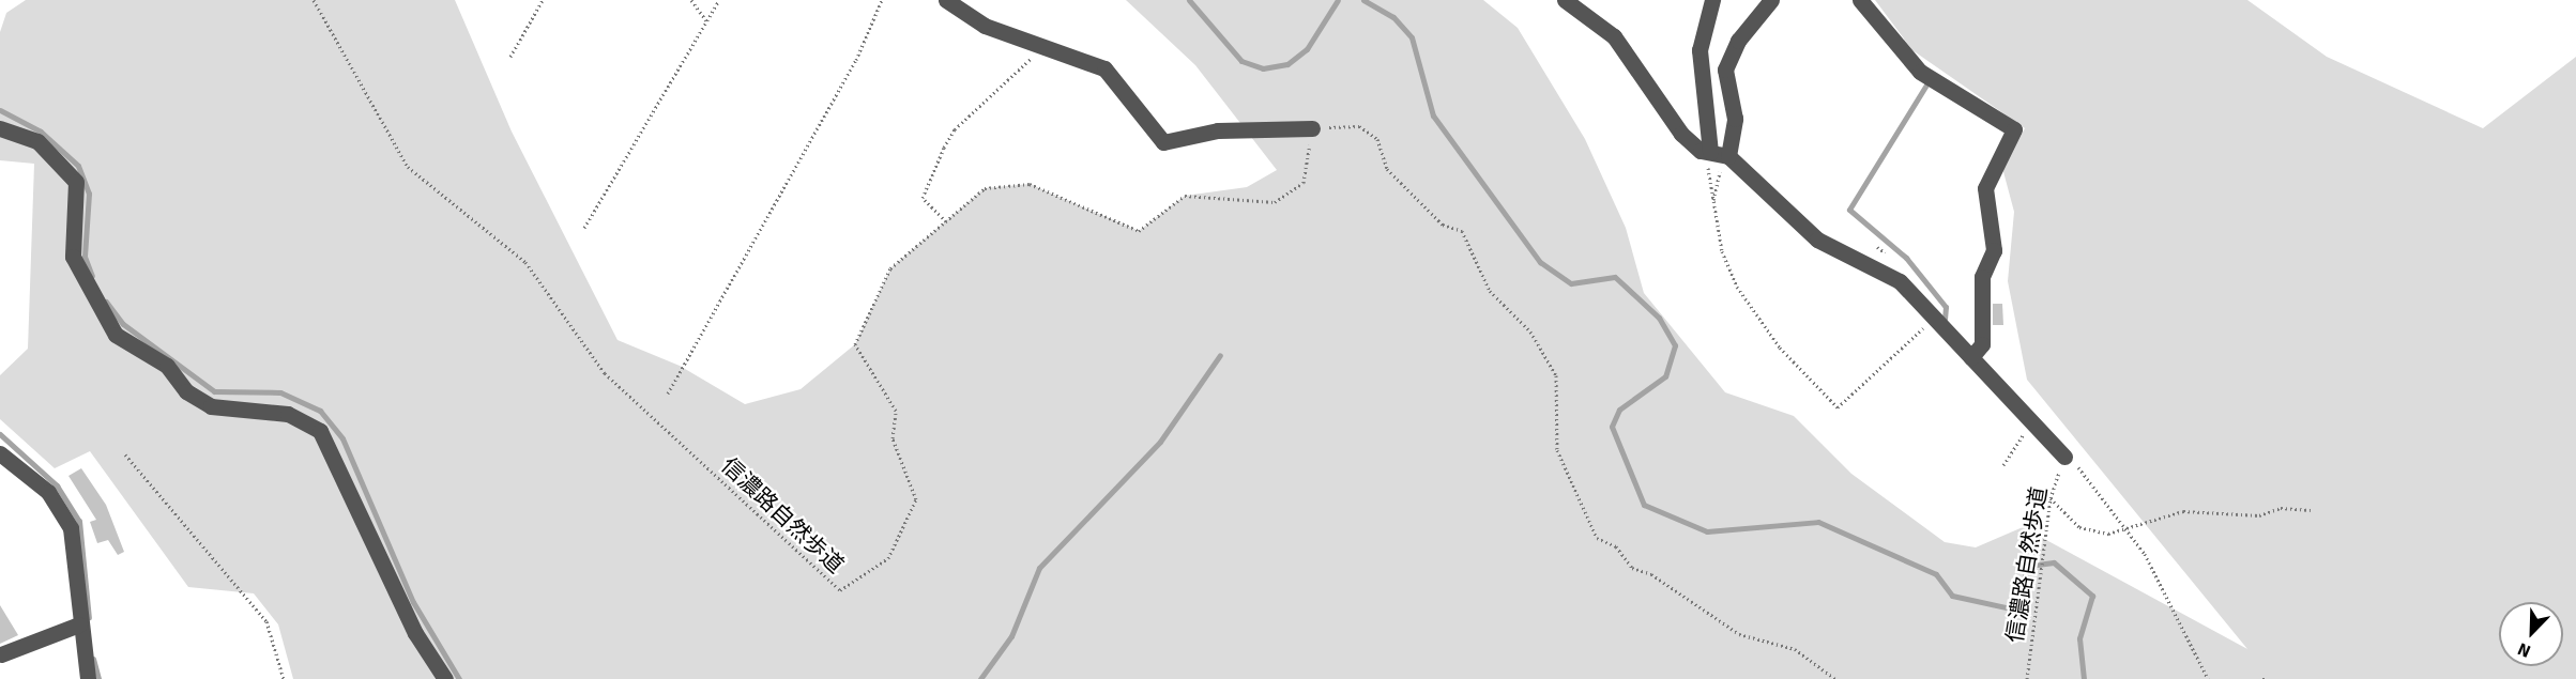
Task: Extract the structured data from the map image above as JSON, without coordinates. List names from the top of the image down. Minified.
{"streets":{"path":["信濃路自然歩道"]},"north":"bottom left"}
